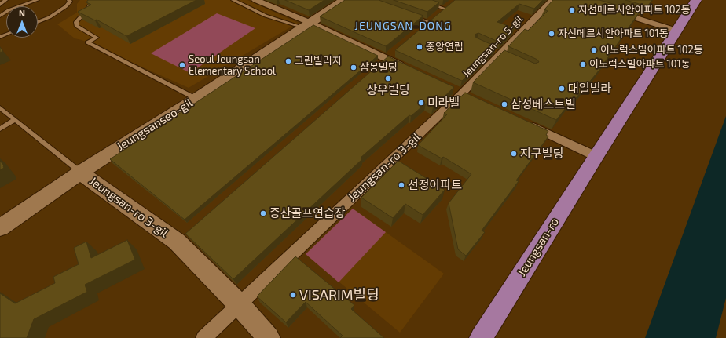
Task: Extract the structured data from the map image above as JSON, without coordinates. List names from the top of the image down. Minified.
{"streets":{"main road":["Jeungsan-ro"],"street":["Jeungsan-ro 5-gil","Jeungsanseo-gil","Jeungsan-ro 3-gil"]},"crossings":[["Jeungsan-ro 5-gil","Jeungsan-ro 3-gil"],["Jeungsanseo-gil","Jeungsan-ro 3-gil"]],"districts":["JEUNGSAN-DONG"],"places":["자선메르시안아파트 102동","자선메르시안아파트 101동","중앙연립","이노럭스빌아파트 102동","그린빌리지","이노럭스빌아파트 101동","Seoul Jeungsan Elementary School","삼봉빌딩","상우빌딩","대일빌라","미라벨","삼성베스트빌","지구빌딩","선정아파트","증산골프연습장","VISARIM빌딩"],"north":"top"}
